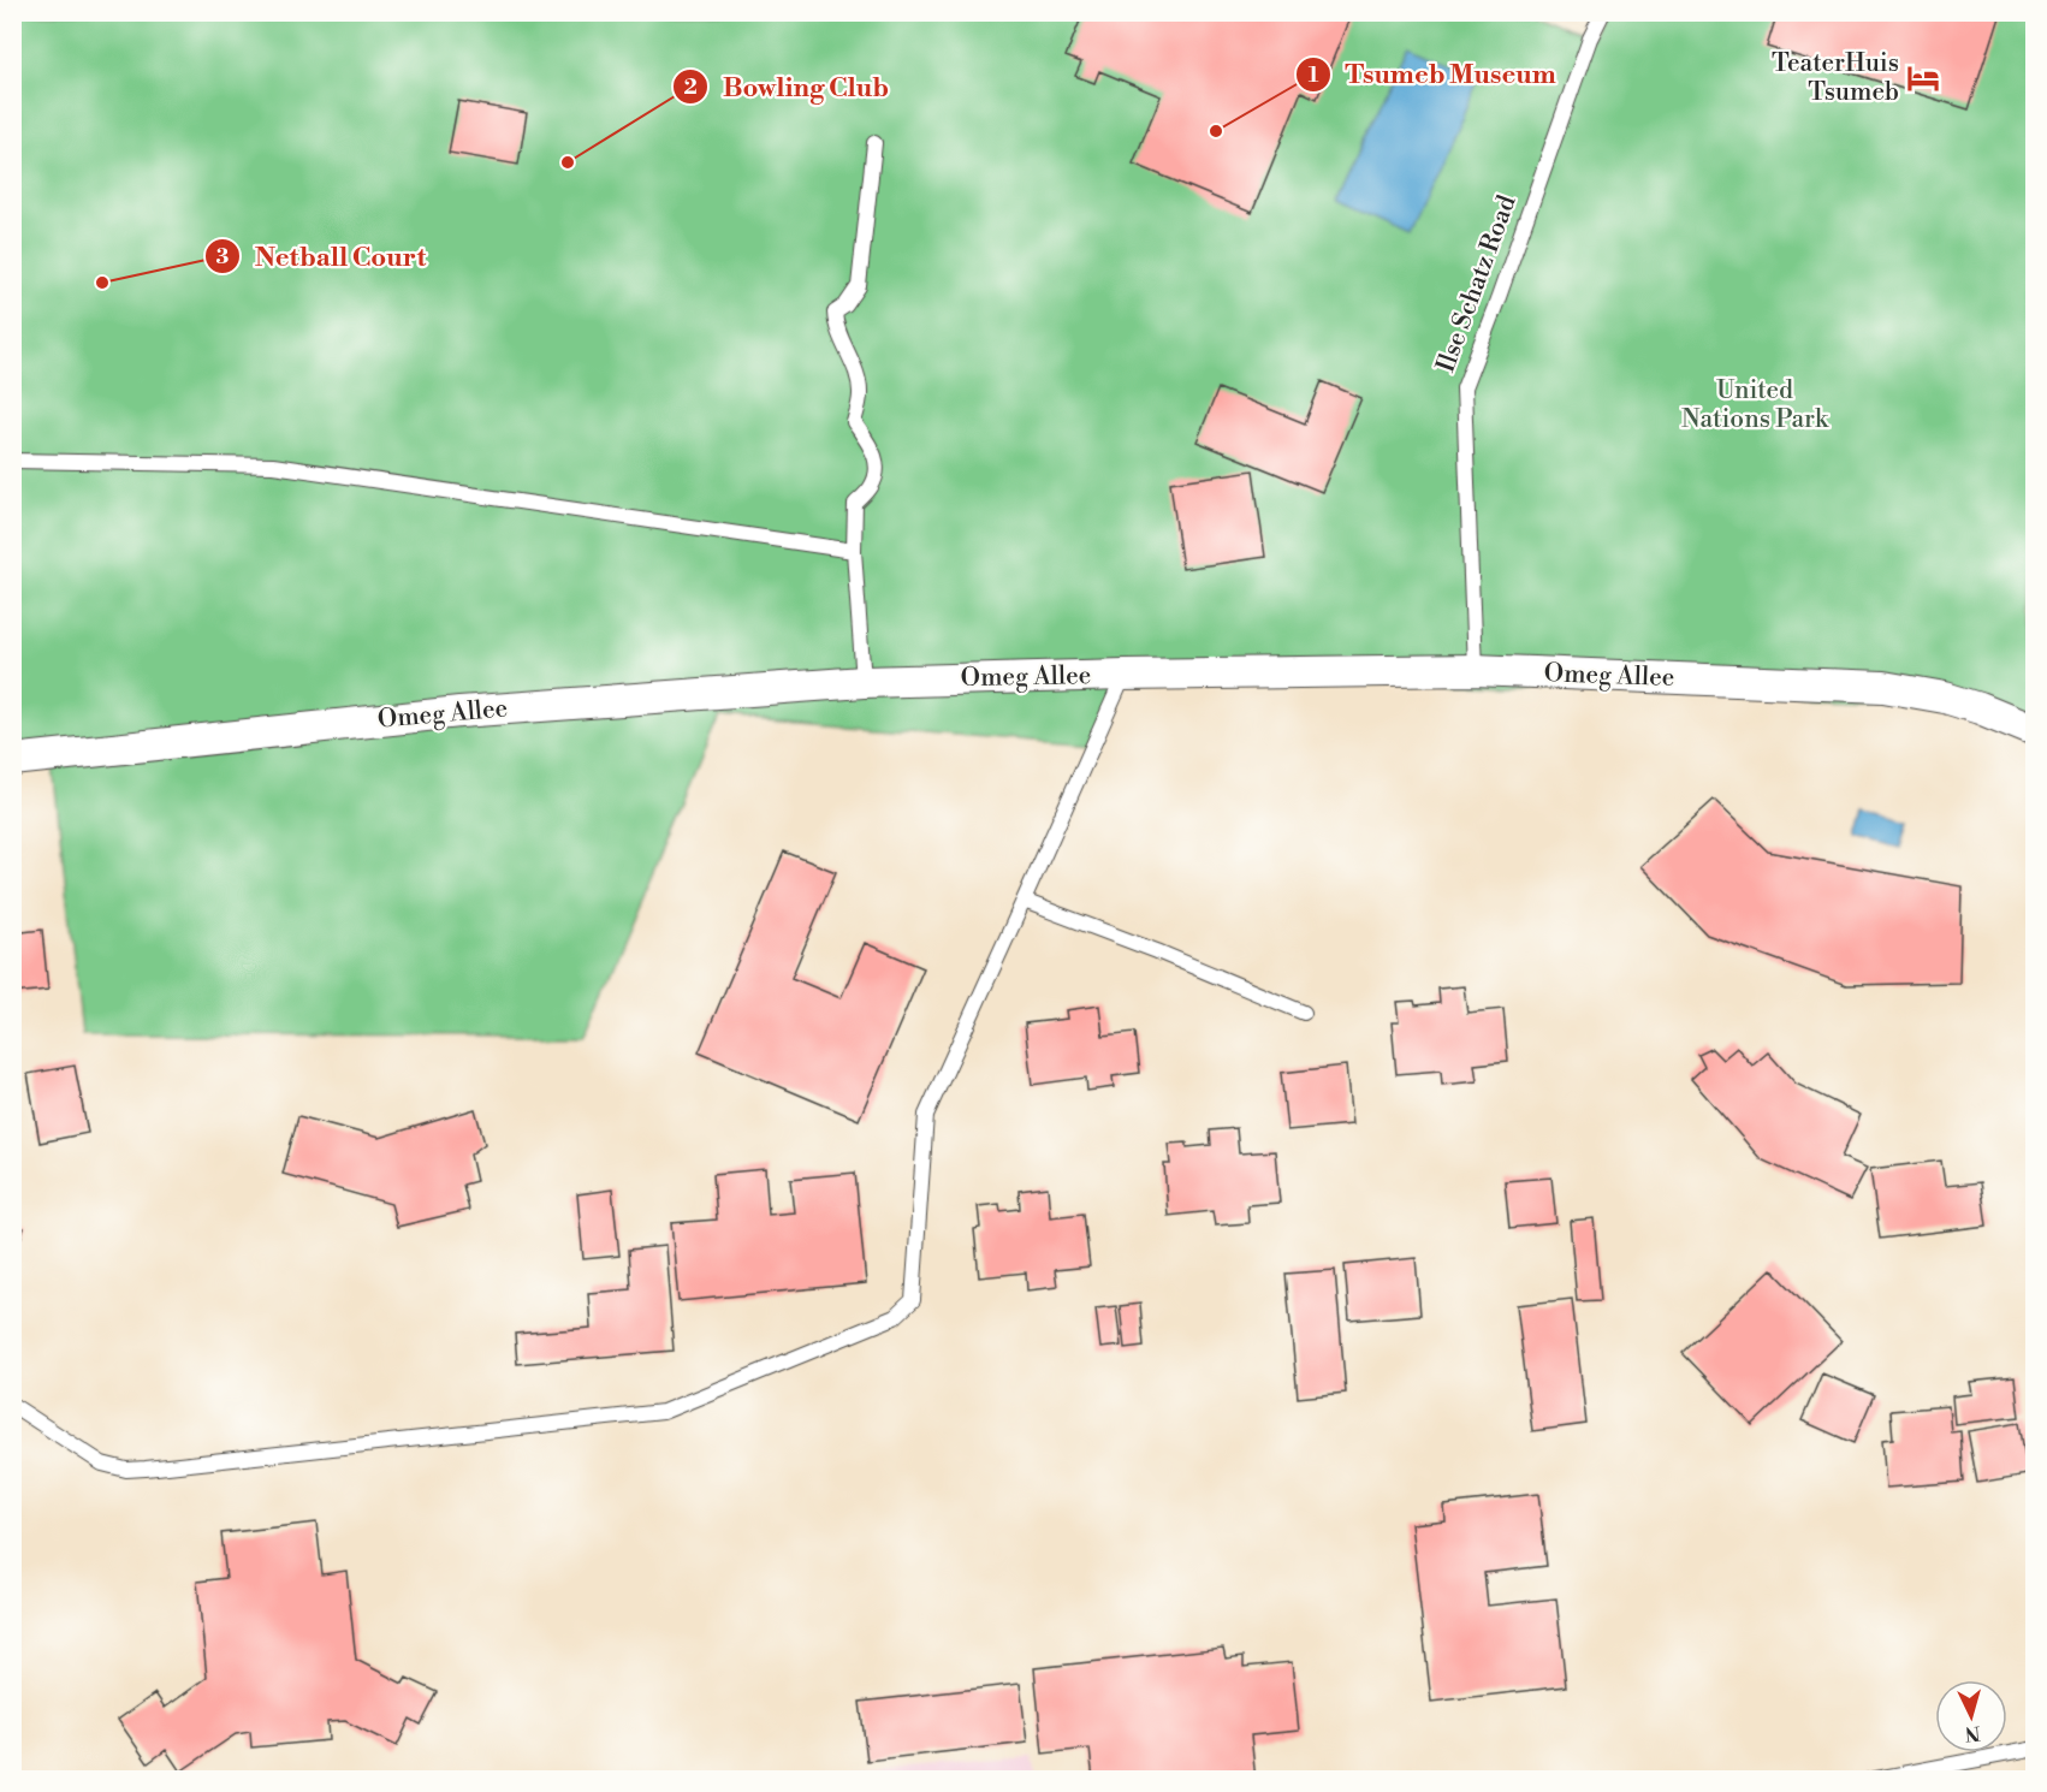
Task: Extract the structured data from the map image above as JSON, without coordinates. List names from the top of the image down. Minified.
{"streets":{"street":["Omeg Allee"],"lane":["Ilse Schatz Road"]},"crossings":[["Ilse Schatz Road","Omeg Allee"]],"parks":["United Nations Park"],"places":{"hotel":["TeaterHuis Tsumeb"],"other":["Tsumeb Museum","Bowling Club","Netball Court"]},"north":"bottom"}
